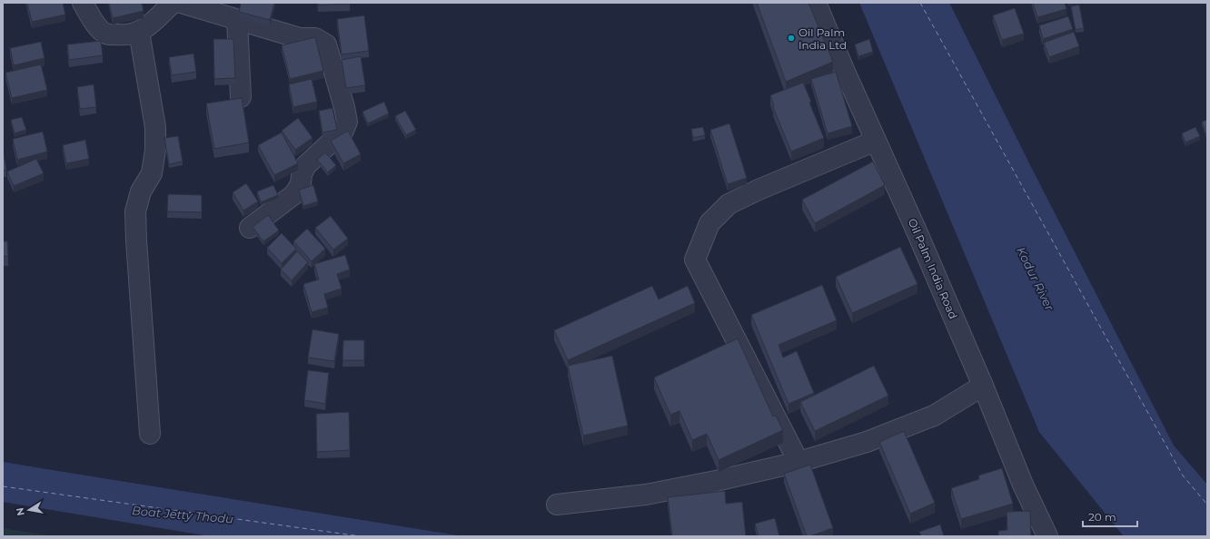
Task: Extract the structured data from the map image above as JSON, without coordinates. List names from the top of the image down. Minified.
{"streets":{"street":["Oil Palm India Road"]},"water":["Kodur River","Boat Jetty Thodu"],"places":["Oil Palm India Ltd"],"scale_bar":"20 m","north":"left"}
